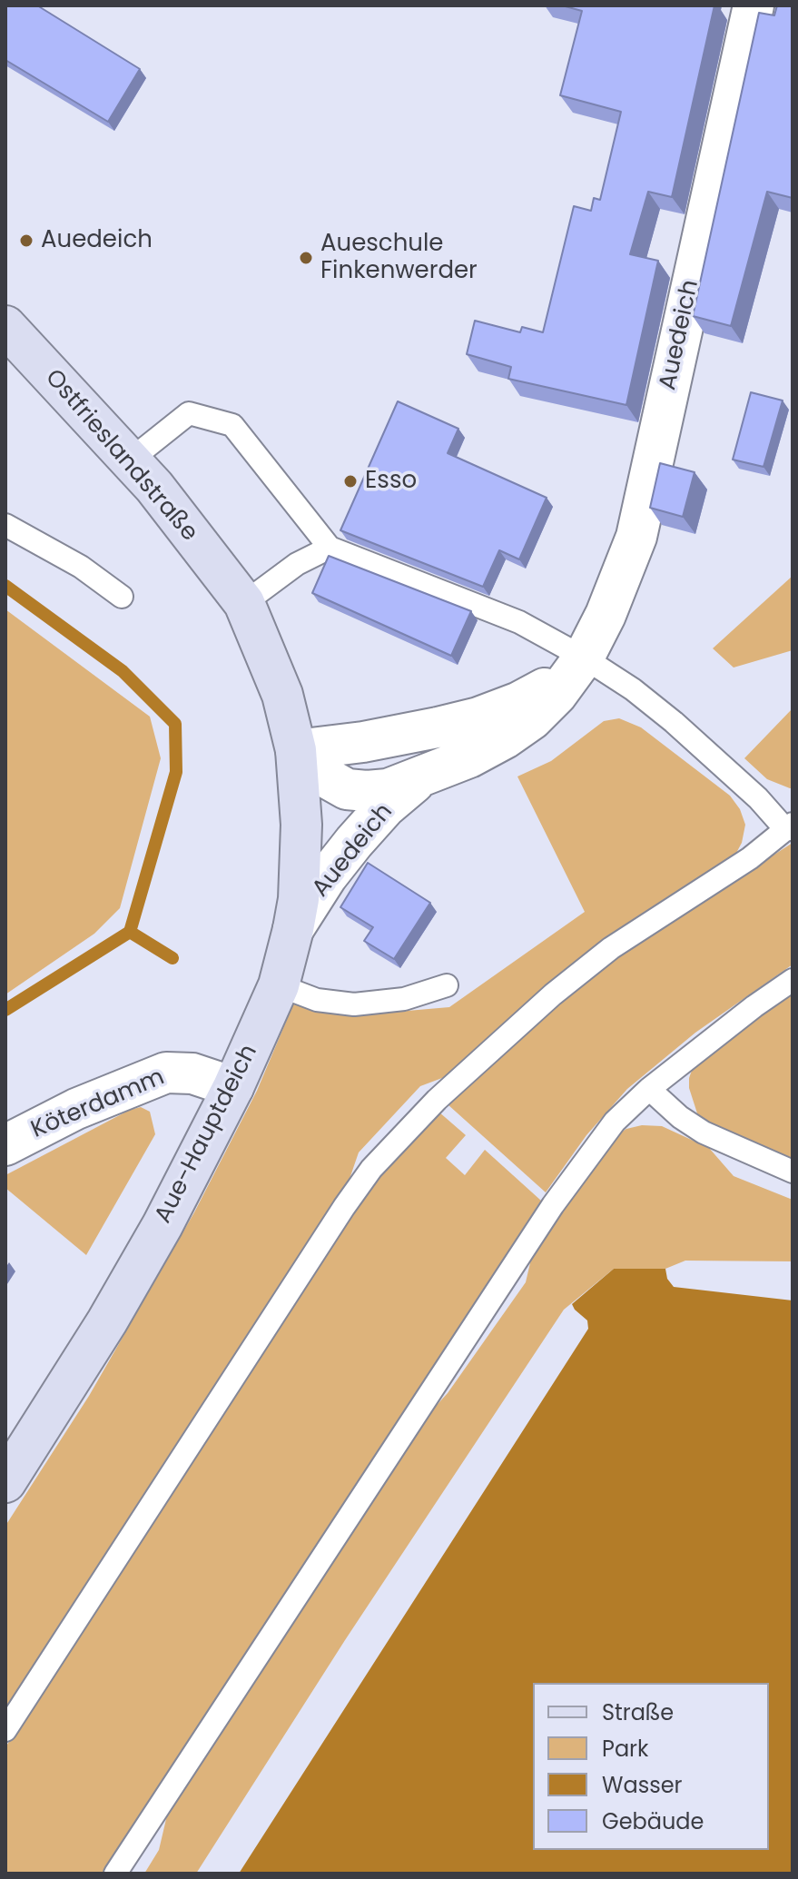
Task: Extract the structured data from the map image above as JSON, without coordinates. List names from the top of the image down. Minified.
{"streets":{"street":["Auedeich","Ostfrieslandstraße","Köterdamm","Aue-Hauptdeich"]},"crossings":[["Auedeich","Ostfrieslandstraße"],["Auedeich","Aue-Hauptdeich"],["Ostfrieslandstraße","Aue-Hauptdeich"],["Köterdamm","Aue-Hauptdeich"]],"places":["Auedeich","Aueschule Finkenwerder","Esso"],"legend":["Straße","Park","Wasser","Gebäude"]}
